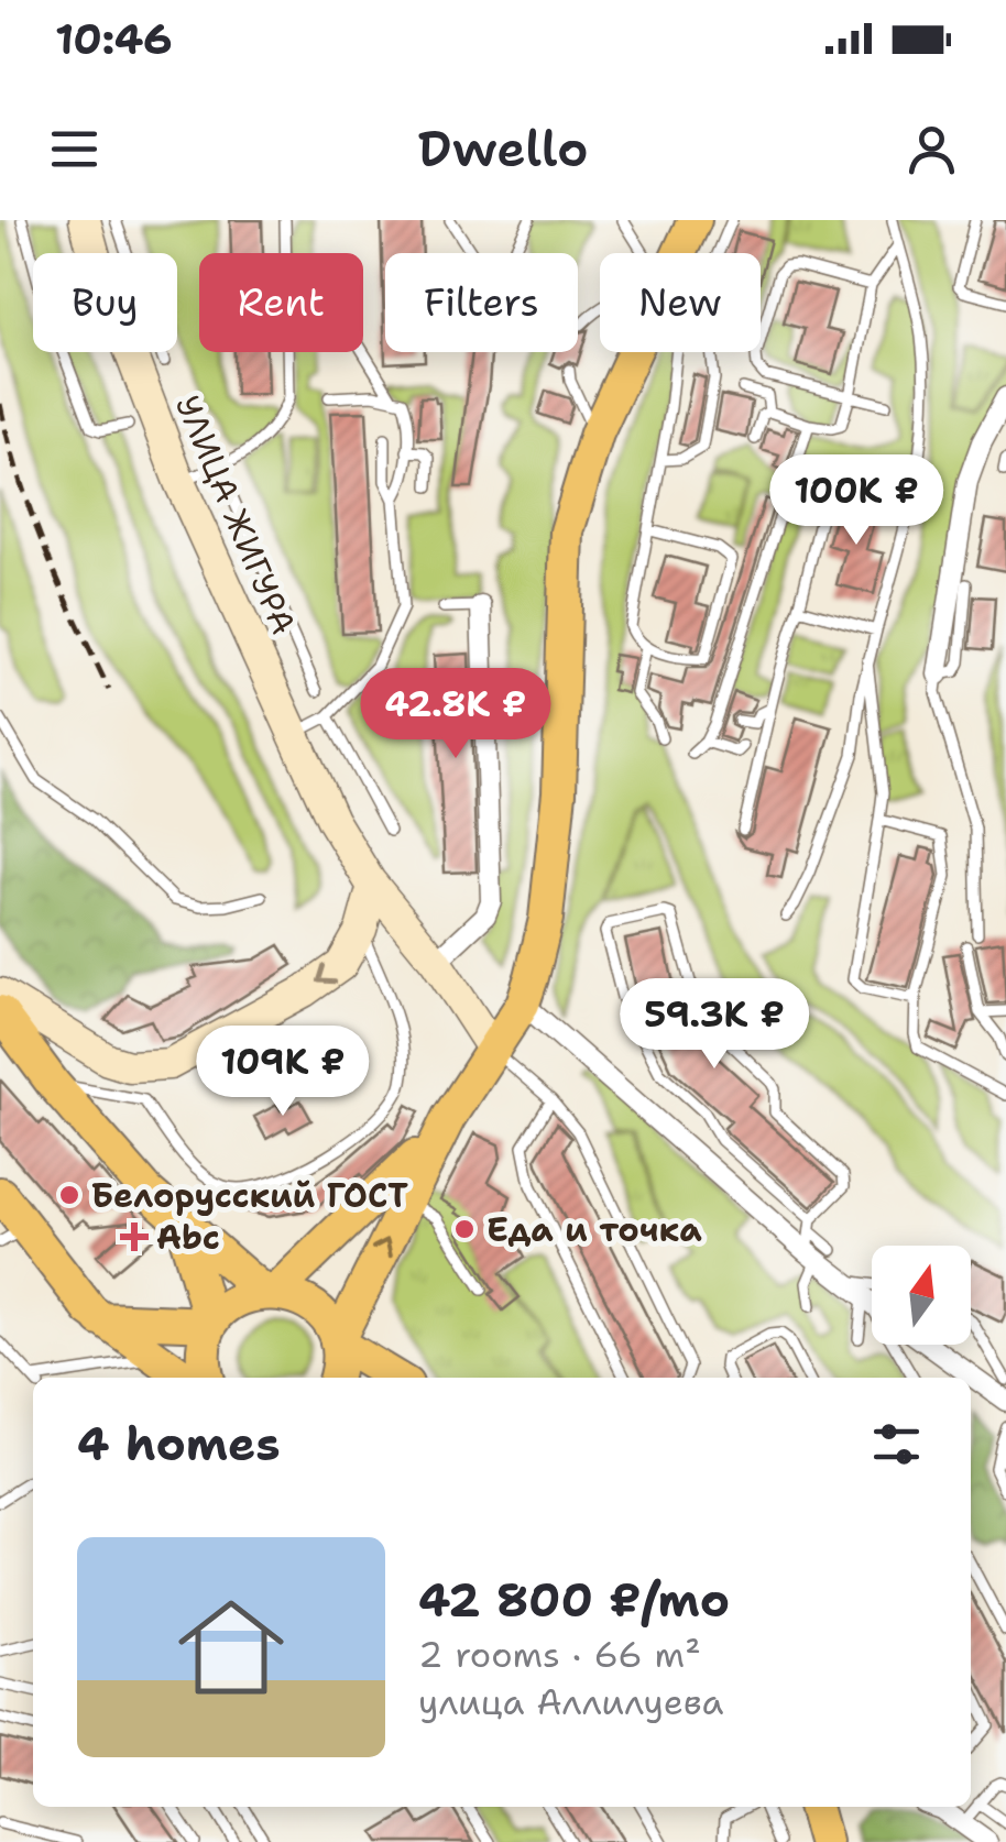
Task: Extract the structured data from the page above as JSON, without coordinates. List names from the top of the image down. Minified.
{"streets":{"main road":["УЛИЦА ЖИГУРА"]},"places":{"other":["Белорусский ГОСТ","Еда и точка"],"health":["Abc"]},"north":"top","page":{"status":"10:46","header":"Dwello","chip":["Buy","Rent","Filters","New"],"price":["100K ₽","42.8K ₽","59.3K ₽","109K ₽"],"heading":"4 homes","list":[{"name":"42 800 ₽/mo","note":"2 rooms · 66 m² · улица Аллилуева"}]}}
